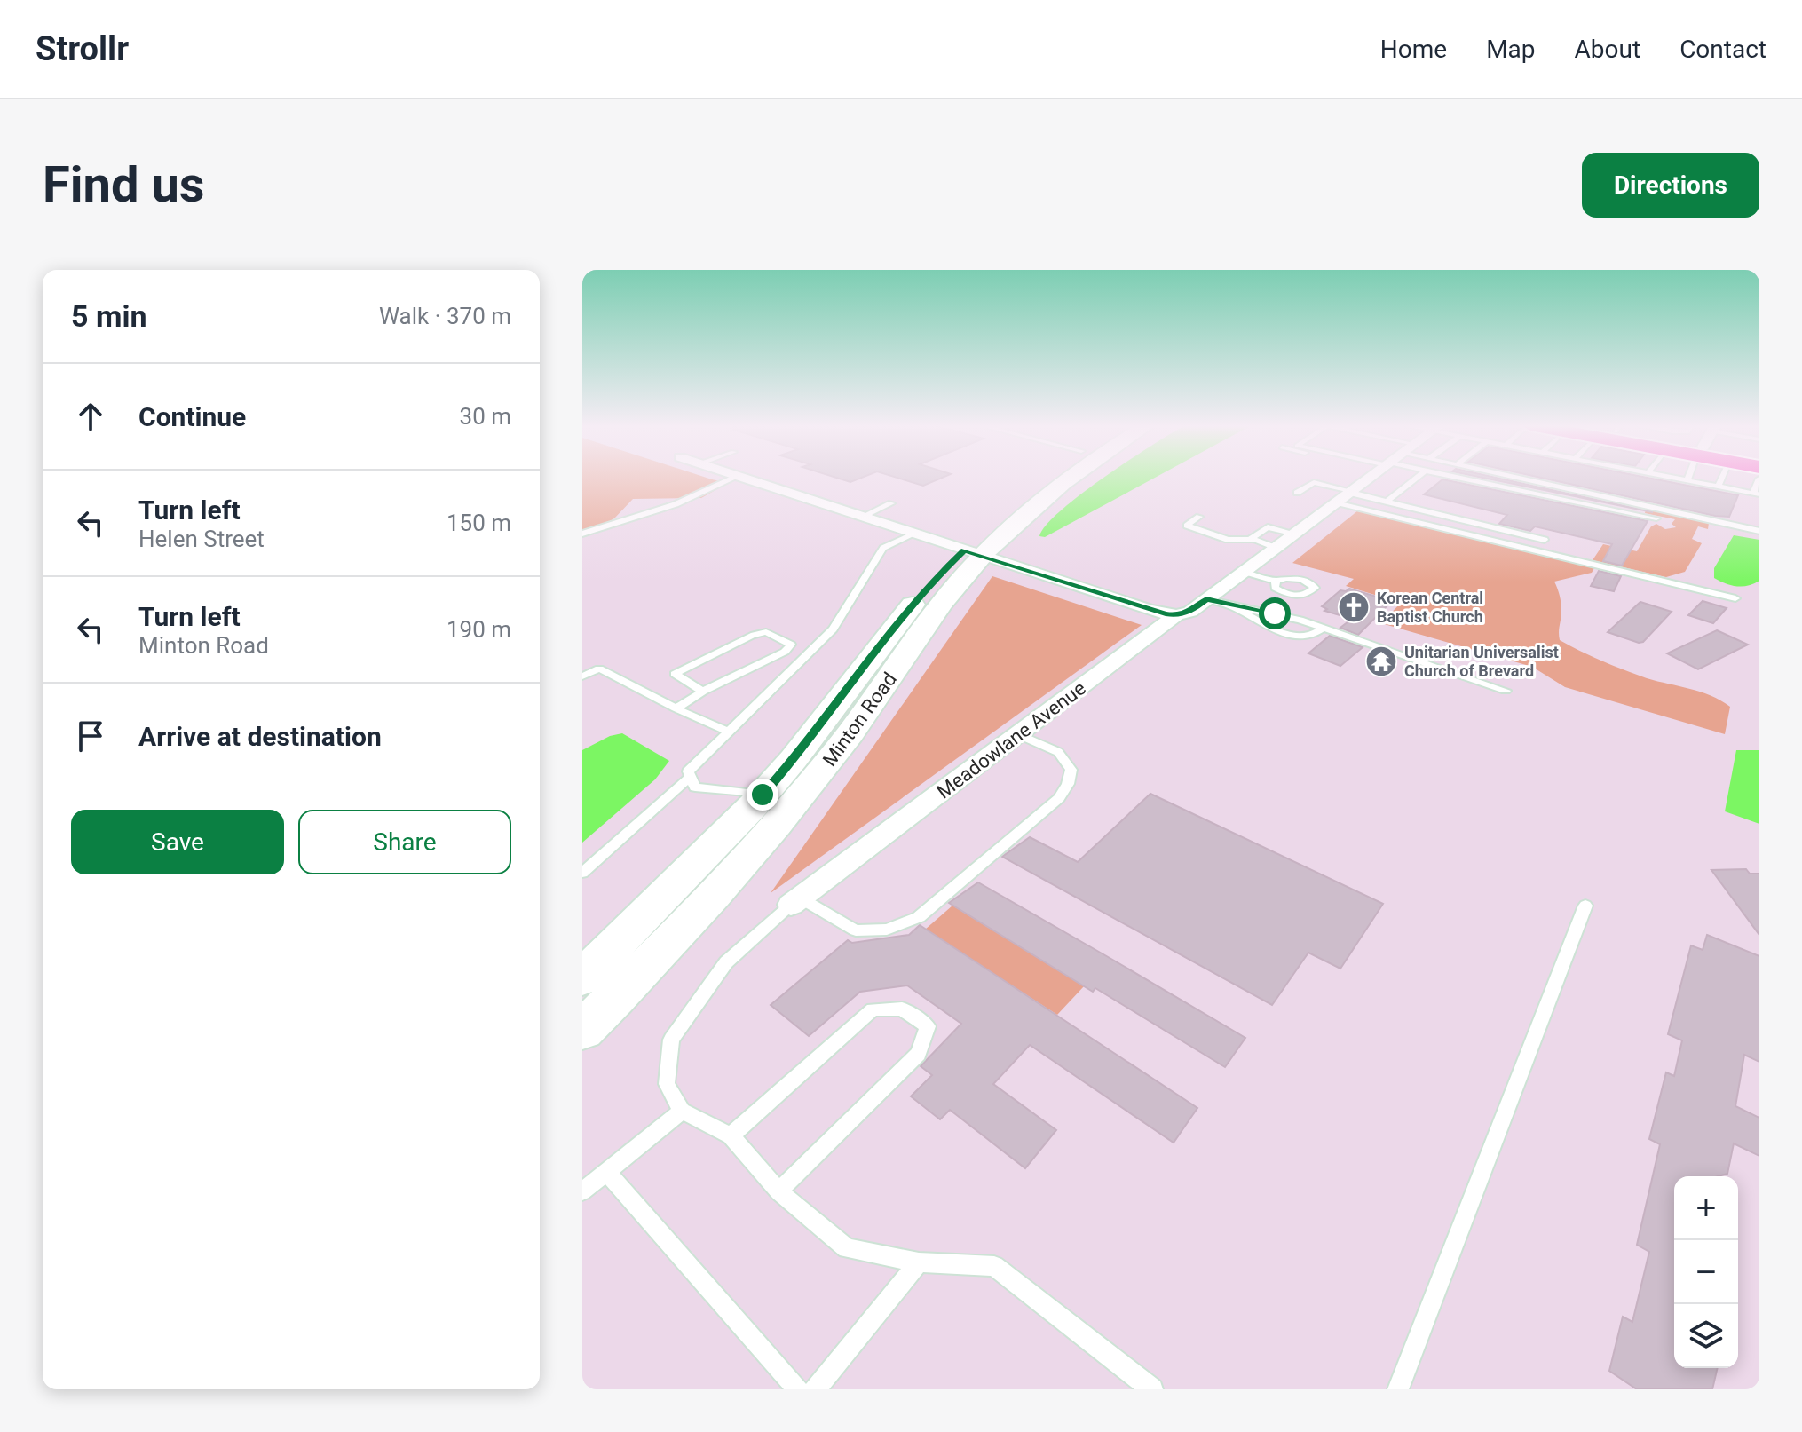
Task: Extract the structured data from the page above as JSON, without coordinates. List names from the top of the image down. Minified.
{"streets":{"main road":["Minton Road"],"street":["Meadowlane Avenue"]},"places":{"church":["Korean Central Baptist Church"],"temple":["Unitarian Universalist Church of Brevard"]},"page":{"header":"Strollr","nav":["Home","Map","About","Contact"],"buttons":["Directions",["Save","Share"]],"title":"Find us","heading":["5 min","Walk · 370 m"],"list":[["Continue","30 m"],["Turn left","Helen Street","150 m"],["Turn left","Minton Road","190 m"],"Arrive at destination"],"map_buttons":["+","−"]}}
